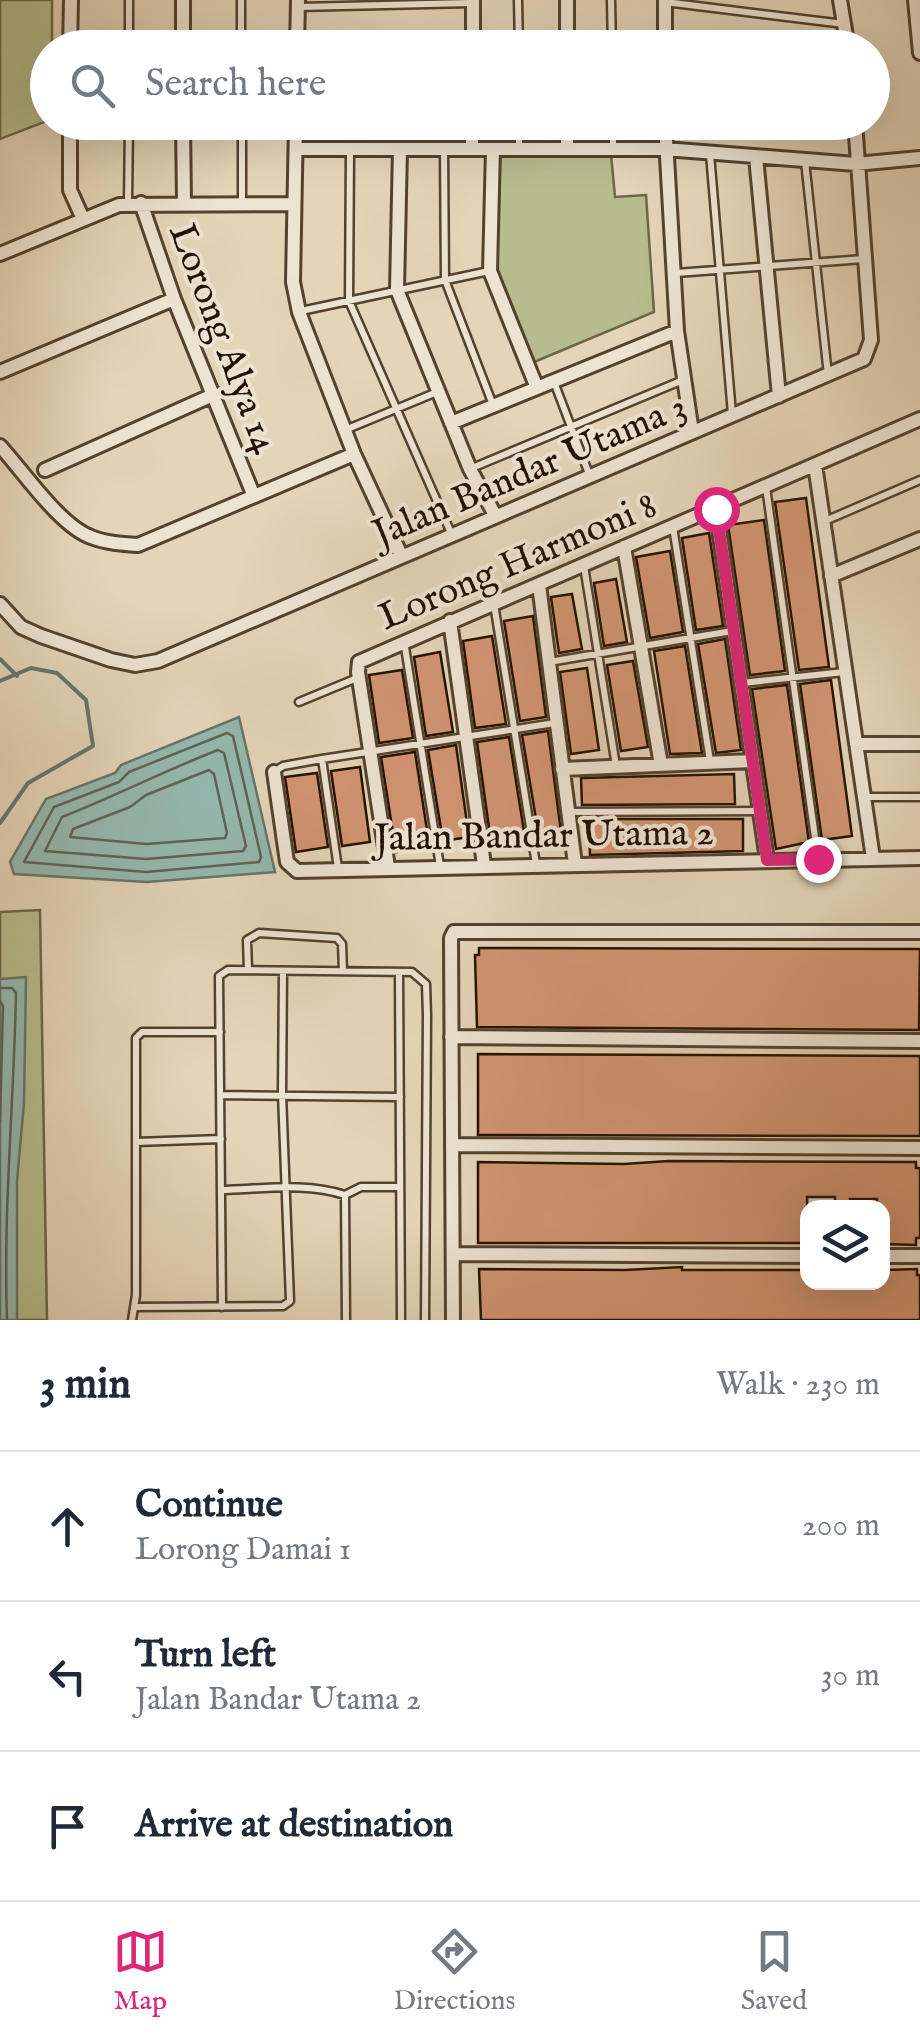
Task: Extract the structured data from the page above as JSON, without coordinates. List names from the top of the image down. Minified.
{"streets":{"street":["Lorong Alya 14","Jalan Bandar Utama 3","Lorong Harmoni 8","Jalan Bandar Utama 2"]},"page":{"search":"Search here","heading":["3 min","Walk · 230 m"],"list":[["Continue","Lorong Damai 1","200 m"],["Turn left","Jalan Bandar Utama 2","30 m"],"Arrive at destination"],"nav":["Map","Directions","Saved"]}}
